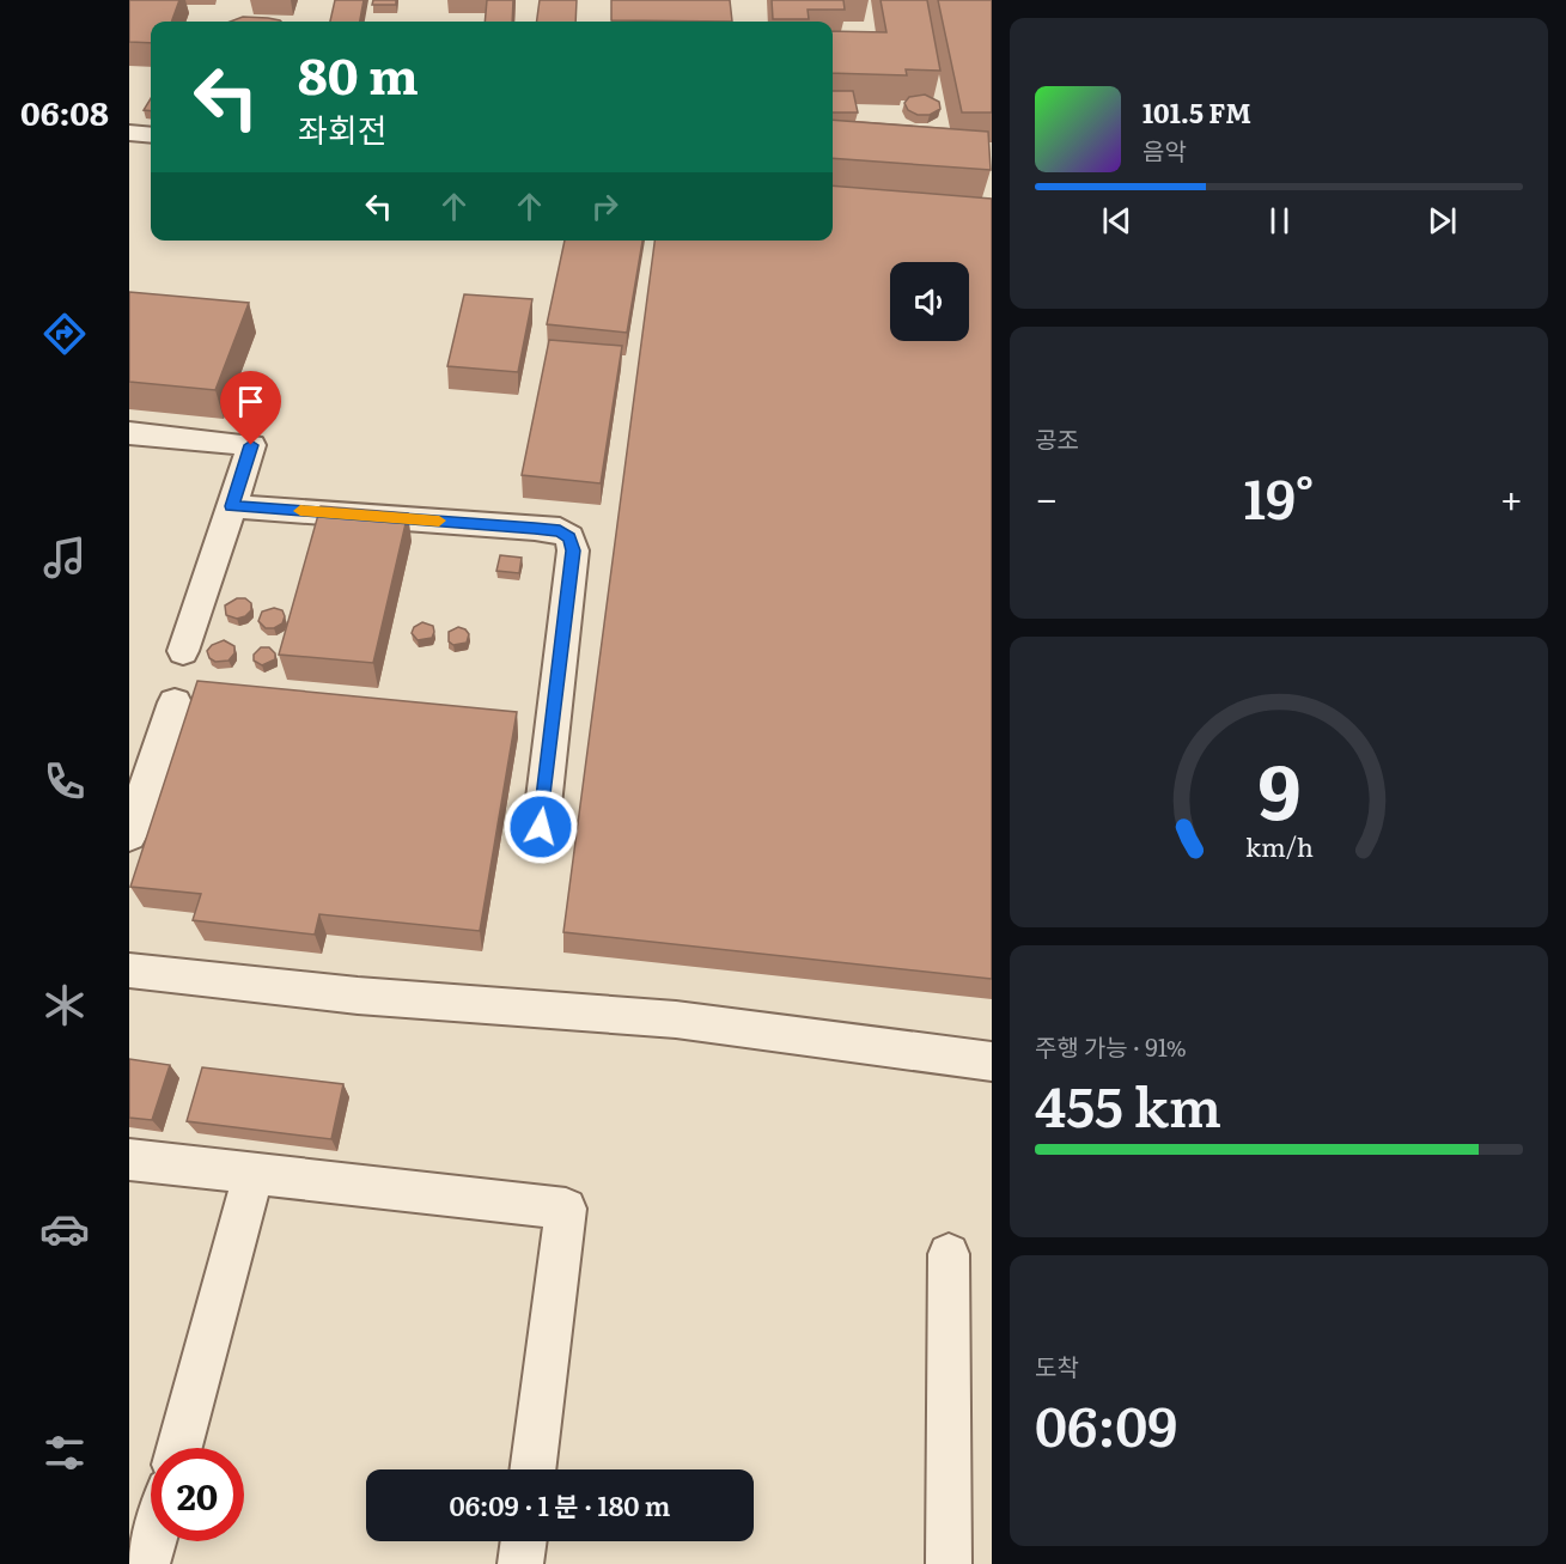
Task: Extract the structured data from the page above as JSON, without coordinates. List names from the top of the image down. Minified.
{"page":{"tabs":"06:08","turn":["80 m","좌회전"],"song":["101.5 FM","음악"],"tile":["공조",["주행 가능 · 91%","455 km"],["도착","06:09"]],"heat":["−","19°","+"],"limit":"20","trip":"06:09 · 1 분 · 180 m","gauge":["9","km/h"]}}
